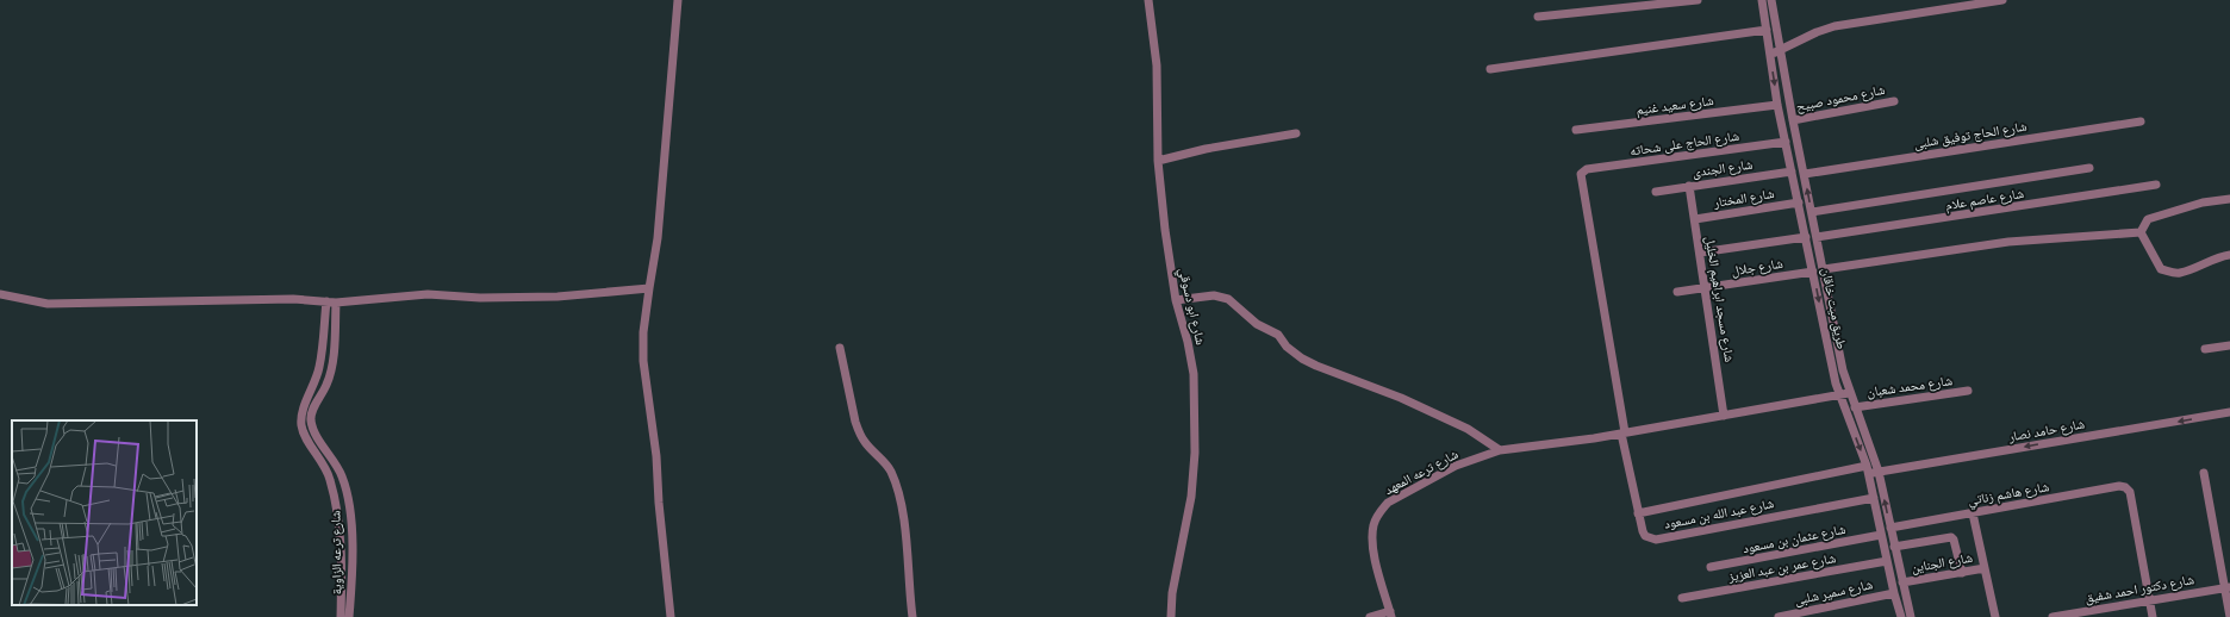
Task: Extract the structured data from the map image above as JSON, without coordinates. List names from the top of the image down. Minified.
{"streets":{"street":["شارع محمود صبيح","شارع سعيد غنيم","شارع الحاج توفيق شلبى","شارع الحاج على شحاته","شارع الجندى","شارع المختار","شارع عاصم علام","شارع جلال","شارع مسجد ابراهيم الخليل","شارع ابو دسوقي","طريق ميت خاقان","شارع محمد شعبان","شارع حامد نصار","شارع ترعه المعهد","شارع هاشم زناتي","شارع عبد الله بن مسعود","شارع عثمان بن مسعود","شارع ترعه الزاوية","شارع الجناين","شارع عمر بن عبد العزيز","شارع دكتور احمد شفيق","شارع سمير شلبى"]},"crossings":[["شارع محمود صبيح","طريق ميت خاقان"],["شارع سعيد غنيم","طريق ميت خاقان"],["شارع الحاج توفيق شلبى","طريق ميت خاقان"],["شارع الحاج على شحاته","طريق ميت خاقان"],["شارع الحاج على شحاته","شارع عبد الله بن مسعود"],["شارع الجندى","شارع مسجد ابراهيم الخليل"],["شارع الجندى","طريق ميت خاقان"],["شارع المختار","شارع مسجد ابراهيم الخليل"],["شارع المختار","طريق ميت خاقان"],["شارع عاصم علام","طريق ميت خاقان"],["شارع جلال","شارع مسجد ابراهيم الخليل"],["شارع جلال","طريق ميت خاقان"],["شارع مسجد ابراهيم الخليل","شارع ترعه المعهد"],["طريق ميت خاقان","شارع محمد شعبان"],["طريق ميت خاقان","شارع حامد نصار"],["طريق ميت خاقان","شارع ترعه المعهد"],["طريق ميت خاقان","شارع هاشم زناتي"],["طريق ميت خاقان","شارع عبد الله بن مسعود"],["طريق ميت خاقان","شارع عثمان بن مسعود"],["طريق ميت خاقان","شارع الجناين"],["طريق ميت خاقان","شارع عمر بن عبد العزيز"],["طريق ميت خاقان","شارع سمير شلبى"],["شارع حامد نصار","شارع عبد الله بن مسعود"],["شارع ترعه المعهد","شارع عبد الله بن مسعود"],["شارع هاشم زناتي","شارع دكتور احمد شفيق"]],"one_way":["شارع حامد نصار"]}
